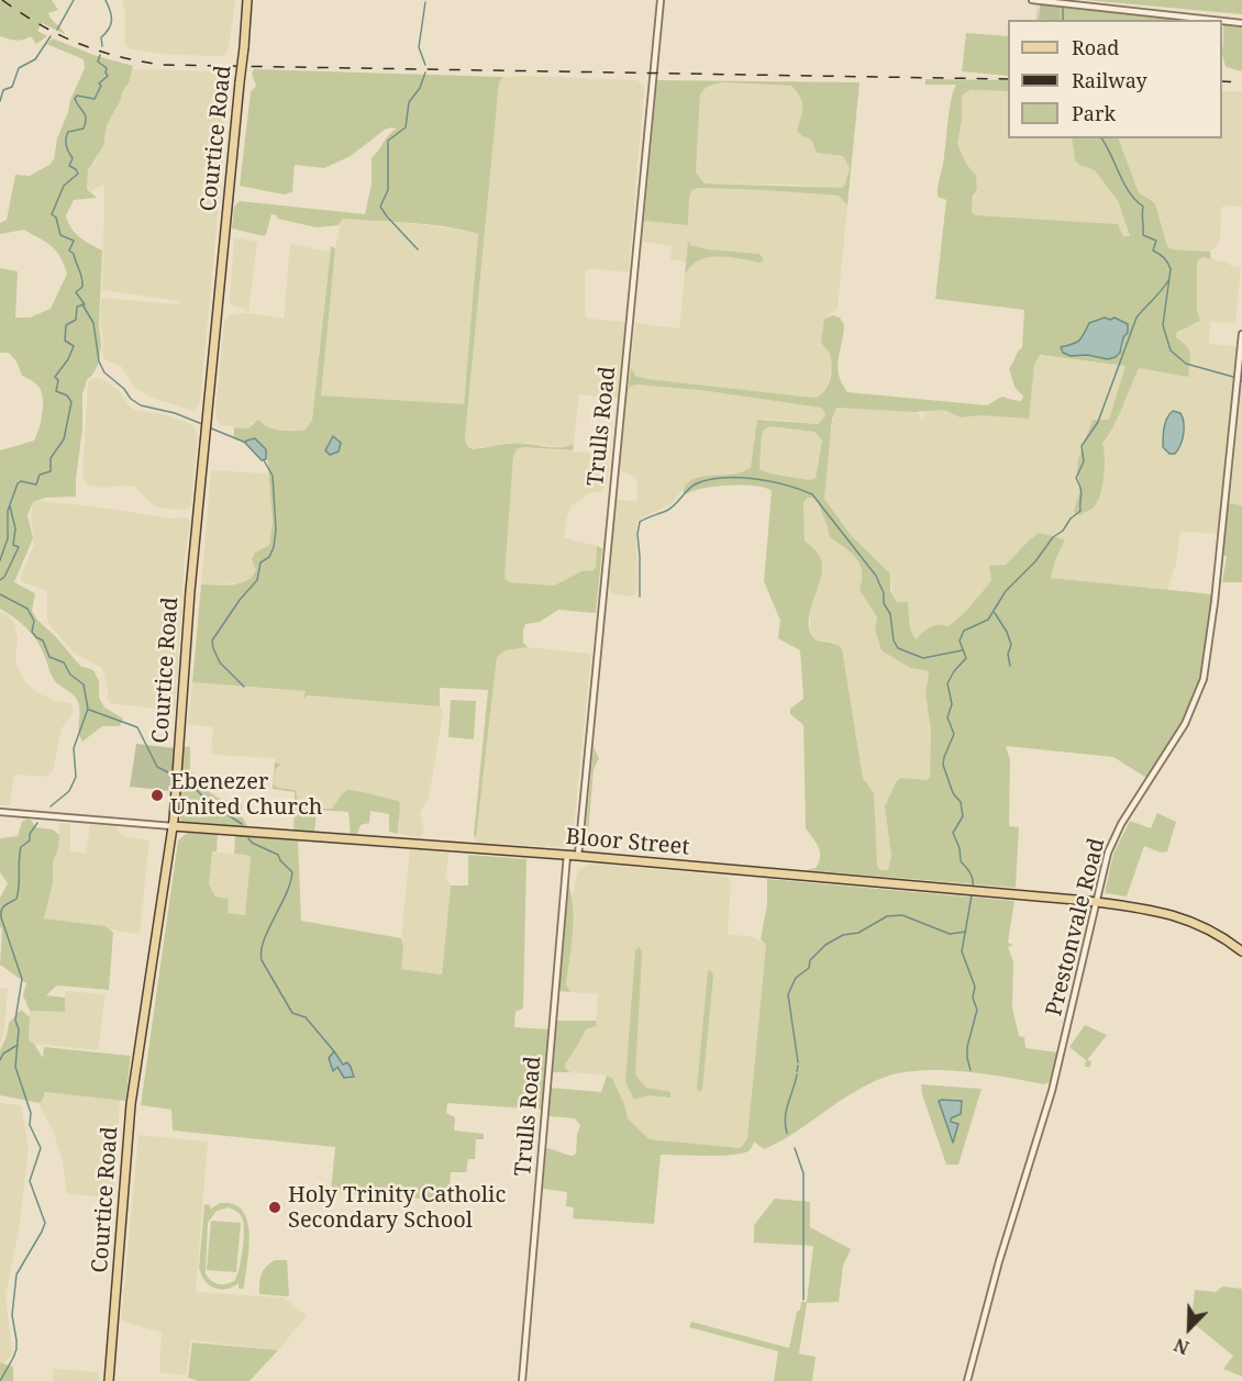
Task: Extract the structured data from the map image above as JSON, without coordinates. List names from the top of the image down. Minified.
{"streets":{"main road":["Courtice Road","Bloor Street"],"street":["Trulls Road","Prestonvale Road"]},"crossings":[["Courtice Road","Bloor Street"],["Trulls Road","Bloor Street"],["Bloor Street","Prestonvale Road"]],"places":["Ebenezer United Church","Holy Trinity Catholic Secondary School"],"legend":["Road","Railway","Park"],"north":"bottom left"}
